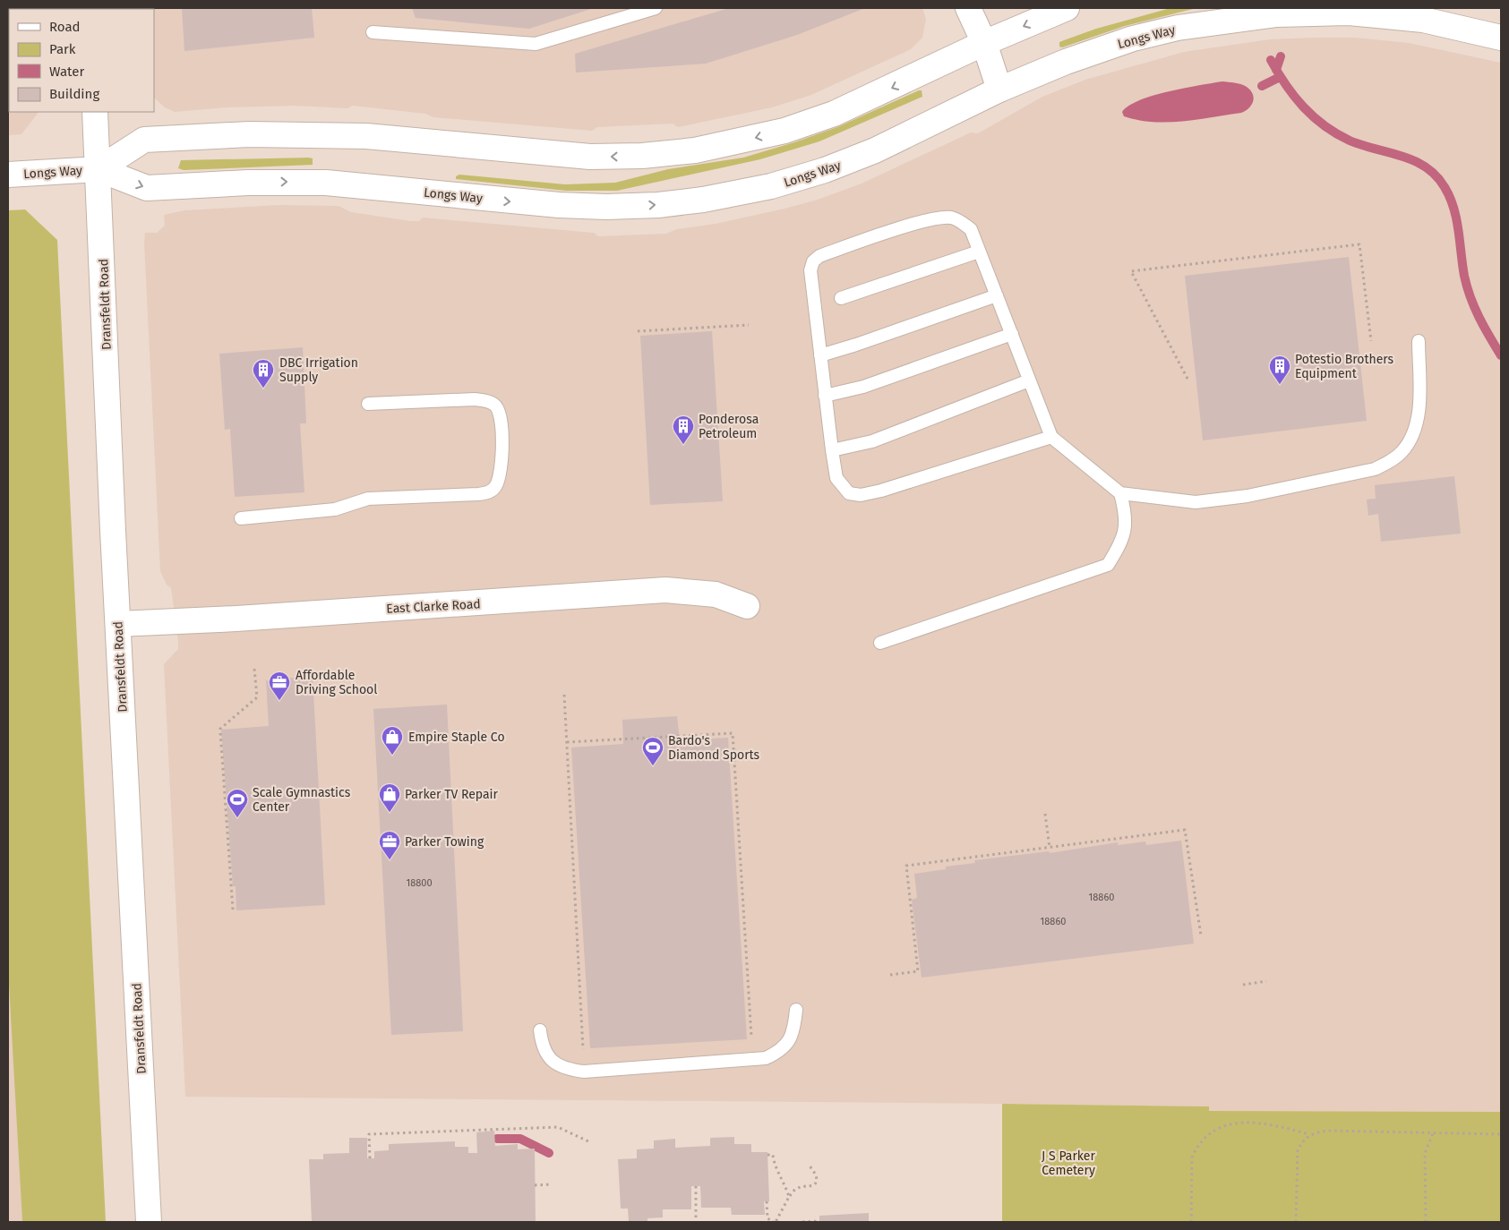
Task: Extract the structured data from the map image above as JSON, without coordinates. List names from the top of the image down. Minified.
{"streets":{"street":["Longs Way","Dransfeldt Road","East Clarke Road"]},"crossings":[["Longs Way","Dransfeldt Road"],["Dransfeldt Road","East Clarke Road"]],"parks":["J S Parker Cemetery"],"places":{"building":["Potestio Brothers Equipment","DBC Irrigation Supply","Ponderosa Petroleum"],"office":["Affordable Driving School","Parker Towing"],"shop":["Empire Staple Co","Parker TV Repair"],"sports":["Bardo's Diamond Sports","Scale Gymnastics Center"]},"house_numbers":["18800","18860","18860"],"legend":["Road","Park","Water","Building"]}
